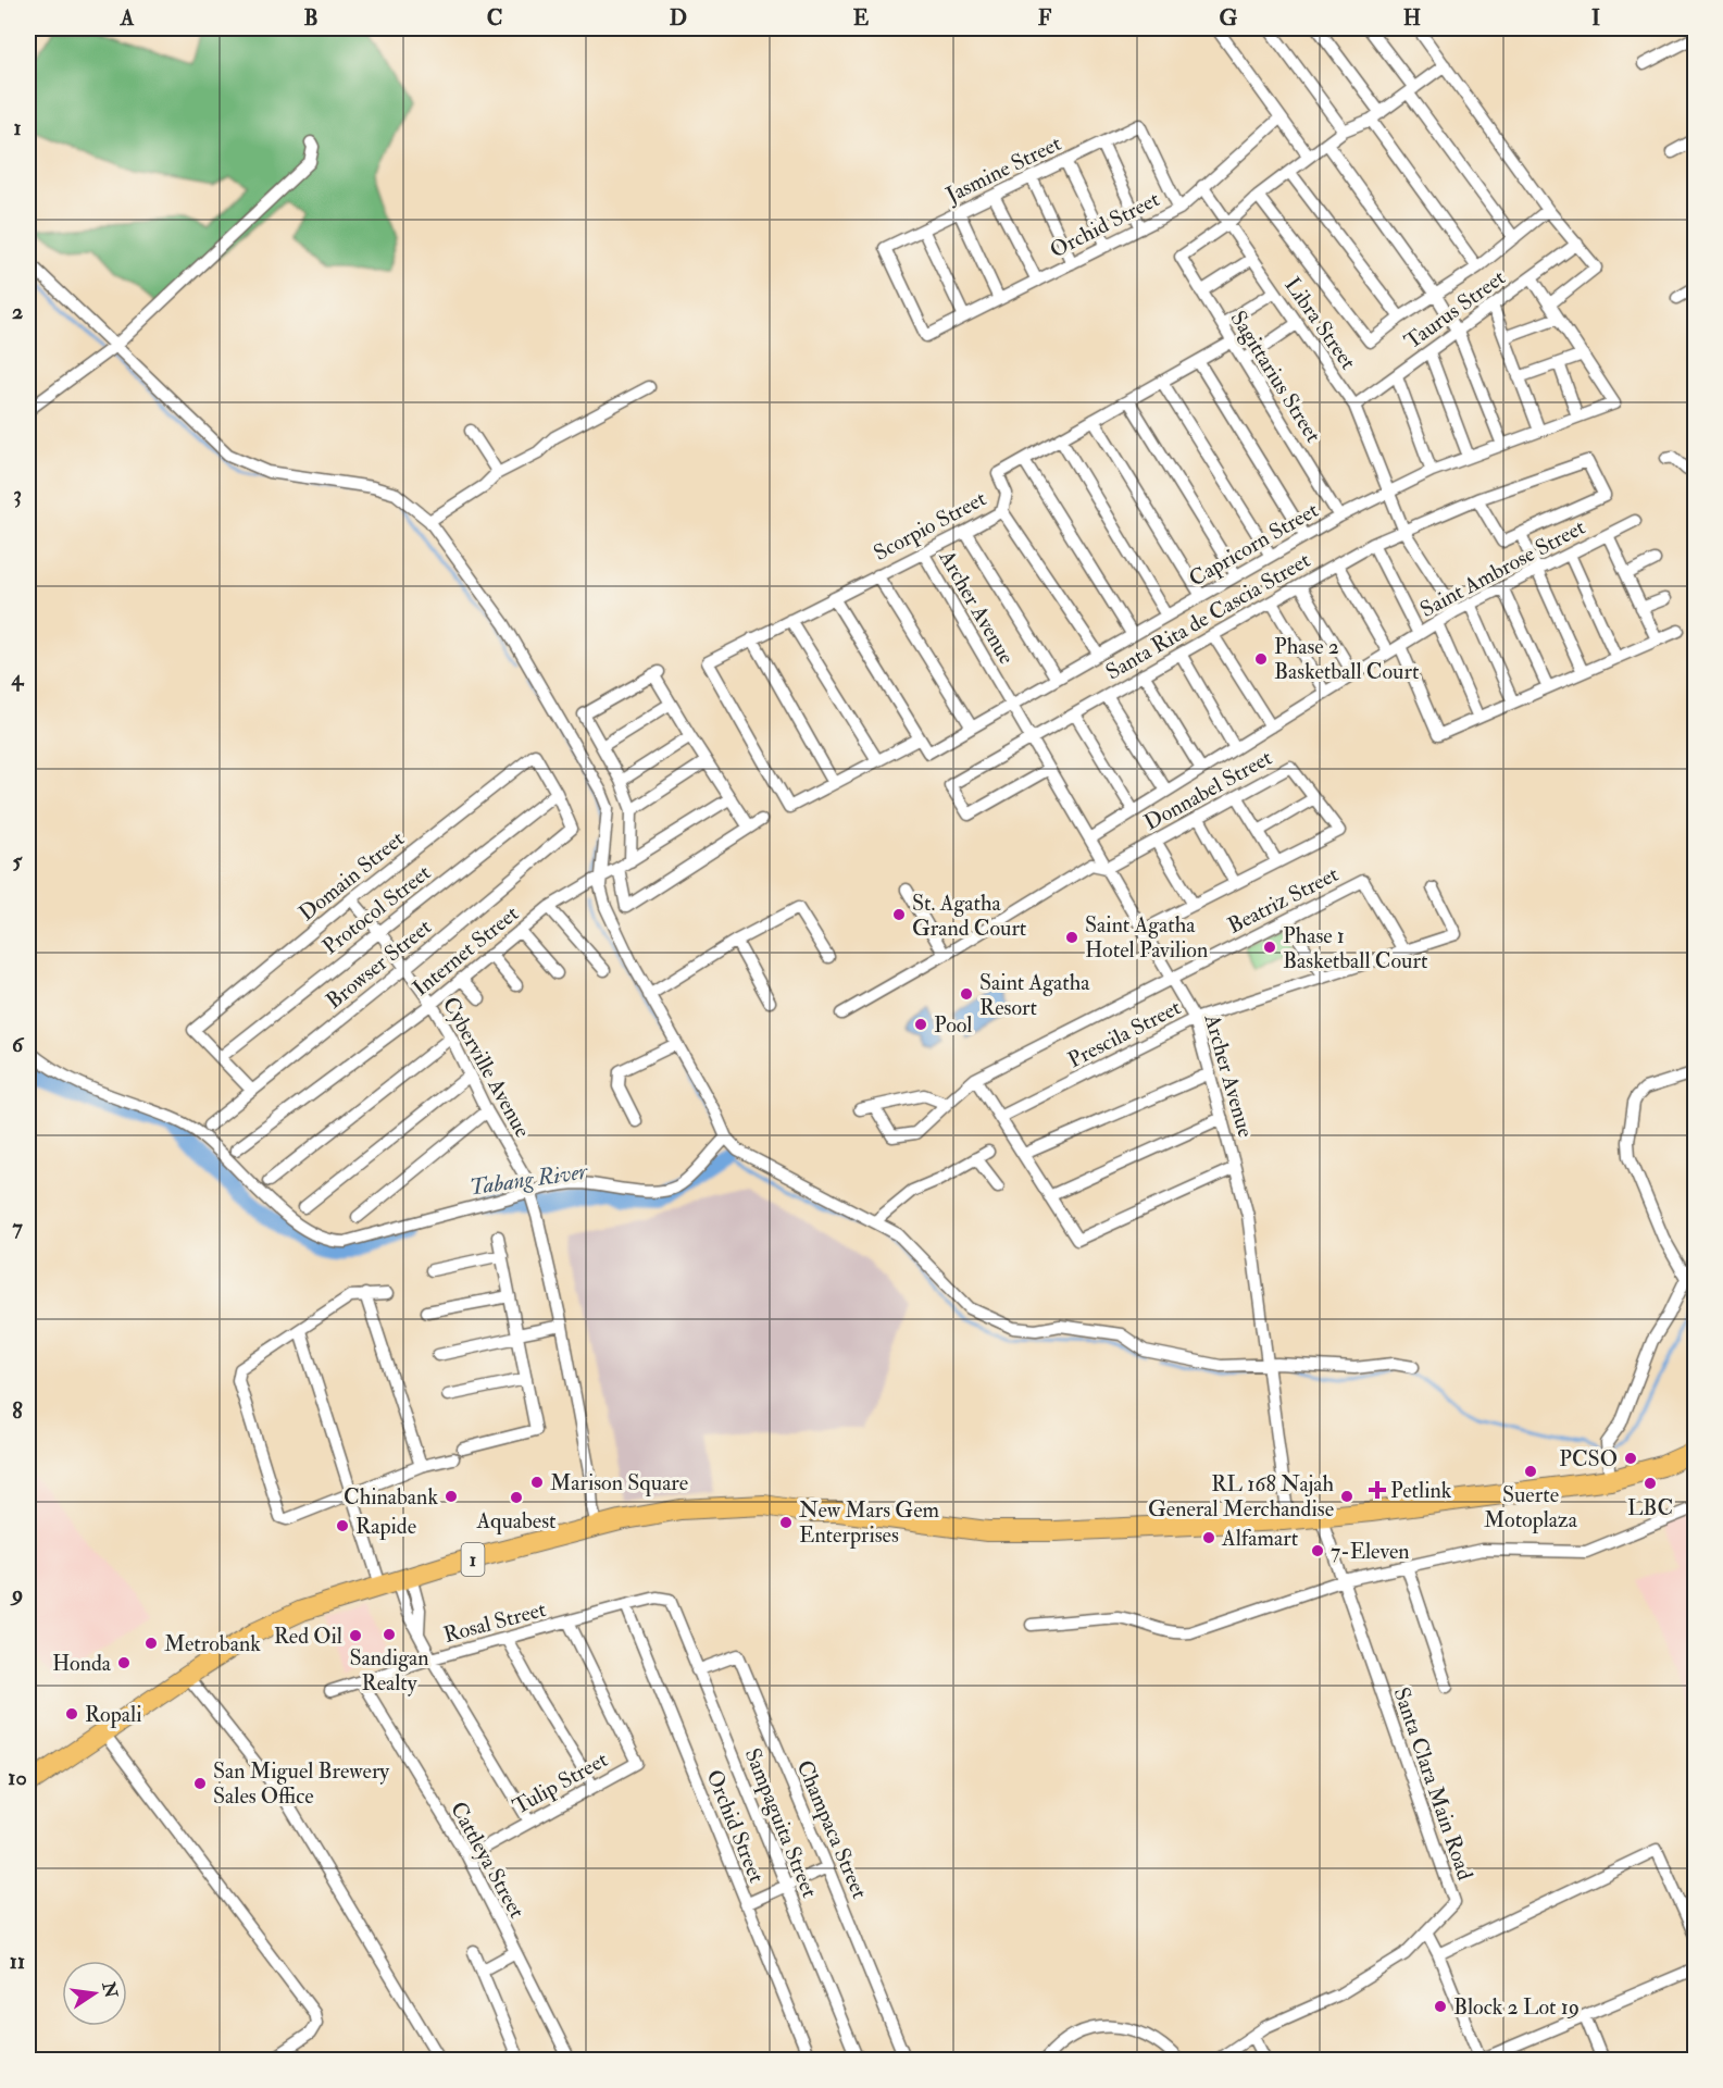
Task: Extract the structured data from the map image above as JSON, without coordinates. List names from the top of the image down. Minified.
{"streets":{"highway":["1"],"street":["Jasmine Street","Orchid Street","Taurus Street","Libra Street","Sagittarius Street","Scorpio Street","Capricorn Street","Saint Ambrose Street","Archer Avenue","Santa Rita de Cascia Street","Donnabel Street","Domain Street","Beatriz Street","Protocol Street","Internet Street","Browser Street","Prescila Street","Cyberville Avenue","Rosal Street","Tulip Street","Santa Clara Main Road","Sampaguita Street","Champaca Street","Cattleya Street"]},"crossings":[["Jasmine Street","Orchid Street"],["Orchid Street","Libra Street"],["Orchid Street","Rosal Street"],["Taurus Street","Libra Street"],["Libra Street","Sagittarius Street"],["Libra Street","Capricorn Street"],["Libra Street","Saint Ambrose Street"],["Libra Street","Santa Rita de Cascia Street"],["Sagittarius Street","Scorpio Street"],["Sagittarius Street","Capricorn Street"],["Scorpio Street","Archer Avenue"],["Capricorn Street","Archer Avenue"],["Saint Ambrose Street","Archer Avenue"],["Archer Avenue","Santa Rita de Cascia Street"],["Archer Avenue","Donnabel Street"],["Archer Avenue","Beatriz Street"],["Archer Avenue","Prescila Street"],["Archer Avenue","1"],["Domain Street","Protocol Street"],["Domain Street","Browser Street"],["Domain Street","Cyberville Avenue"],["Beatriz Street","Prescila Street"],["Protocol Street","Browser Street"],["Protocol Street","Cyberville Avenue"],["Internet Street","Cyberville Avenue"],["Browser Street","Cyberville Avenue"],["Cyberville Avenue","1"],["1","Santa Clara Main Road"],["Rosal Street","Tulip Street"],["Rosal Street","Sampaguita Street"],["Rosal Street","Cattleya Street"],["Tulip Street","Cattleya Street"],["Sampaguita Street","Champaca Street"]],"water":["Tabang River"],"places":{"other":["Phase 2 Basketball Court","St. Agatha Grand Court","Saint Agatha Hotel Pavilion","Phase 1 Basketball Court","Saint Agatha Resort","Pool","PCSO","Suerte Motoplaza","Marison Square","LBC","Chinabank","RL 168 Najah General Merchandise","Aquabest","New Mars Gem Enterprises","Rapide","Alfamart","7-Eleven","Sandigan Realty","Red Oil","Metrobank","Honda","Ropali","San Miguel Brewery Sales Office","Block 2 Lot 19"],"health":["Petlink"]},"north":"right","grid":{"columns":["A","B","C","D","E","F","G","H","I"],"rows":["1","2","3","4","5","6","7","8","9","10","11"]}}
